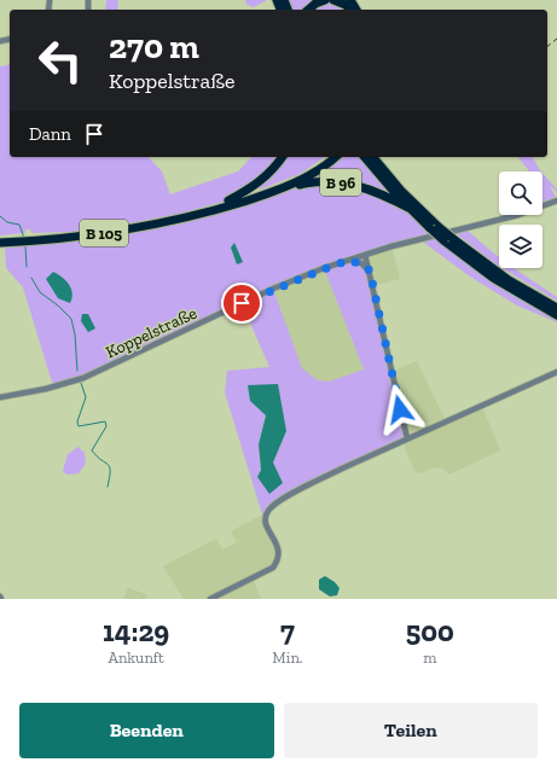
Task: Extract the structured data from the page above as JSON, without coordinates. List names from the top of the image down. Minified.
{"streets":{"highway":["B 96","B 105"],"street":["Koppelstraße"]},"crossings":[["B 96","B 105"]],"page":{"turn":["270 m","Koppelstraße"],"then":"Dann","eta":["14:29","Ankunft","7","Min.","500","m"],"buttons":["Beenden","Teilen"]}}
